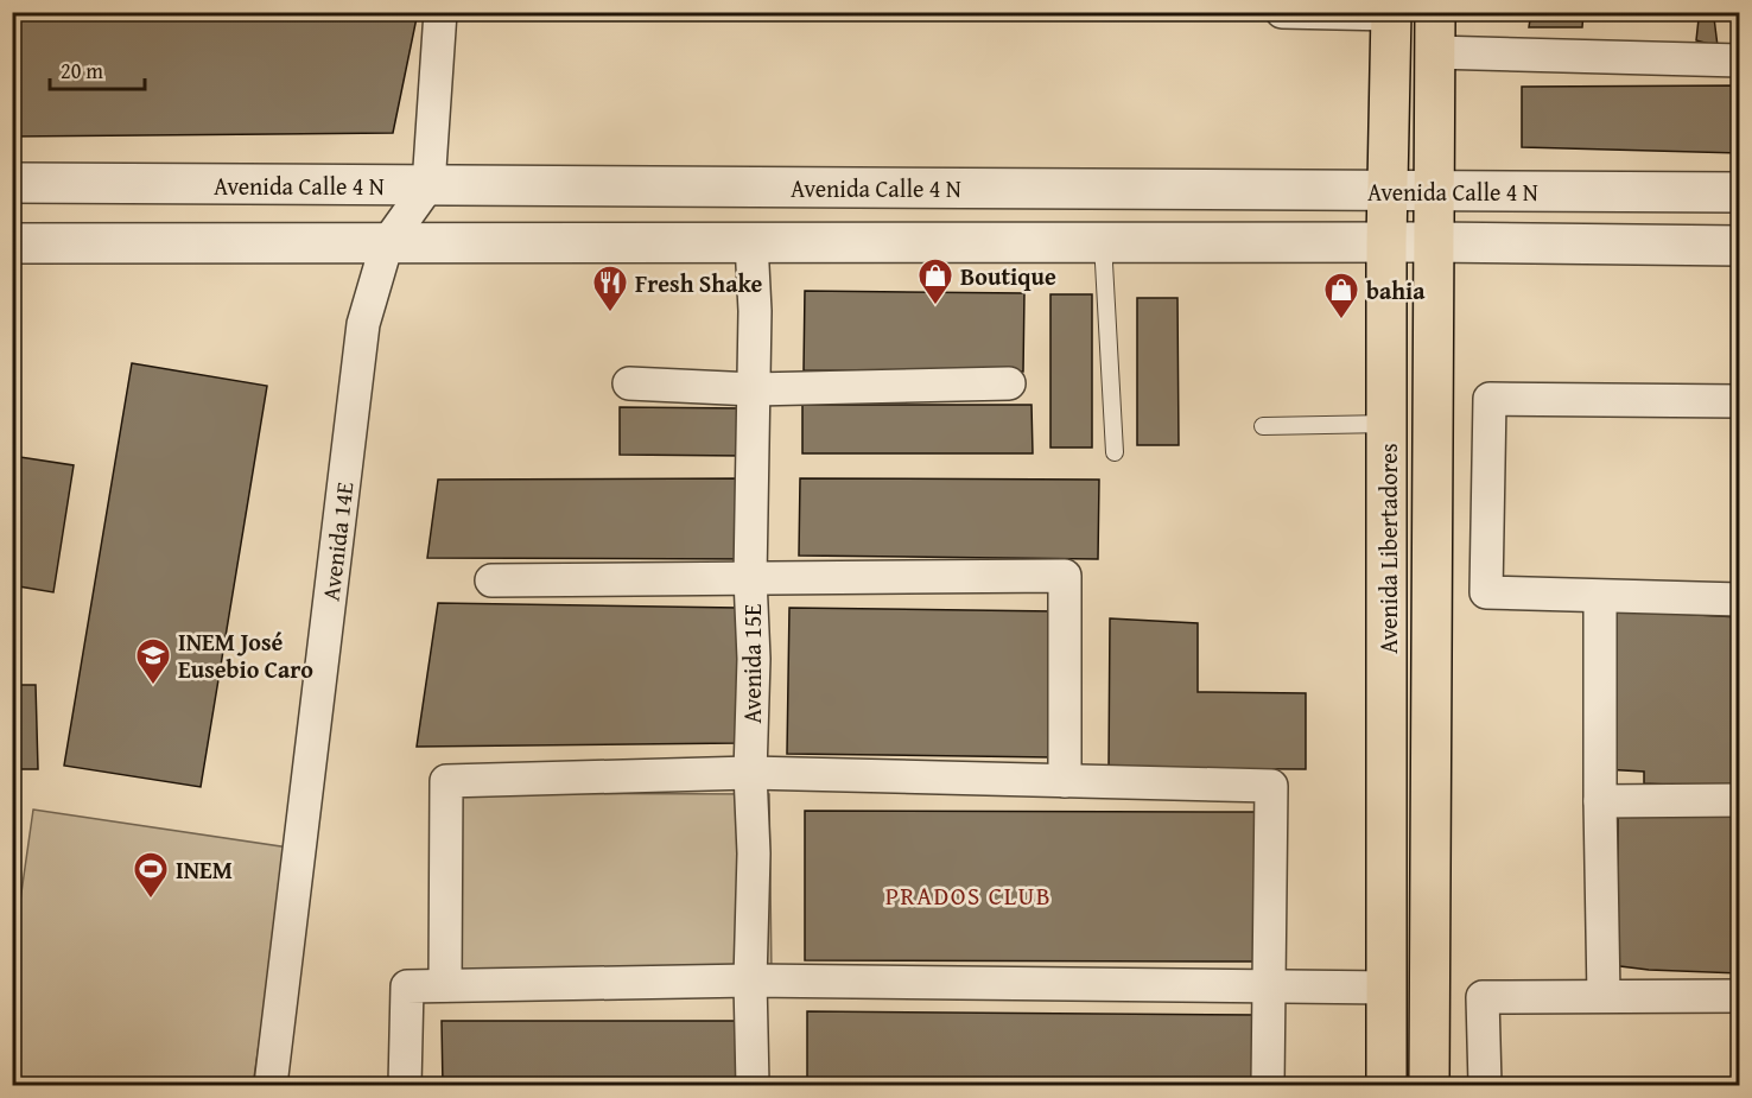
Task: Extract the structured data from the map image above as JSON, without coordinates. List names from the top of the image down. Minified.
{"streets":{"main road":["Avenida Libertadores"],"street":["Avenida Calle 4 N","Avenida 14E","Avenida 15E"]},"crossings":[["Avenida Calle 4 N","Avenida 14E"],["Avenida Calle 4 N","Avenida Libertadores"]],"districts":["PRADOS CLUB"],"places":{"shop":["Boutique","bahia"],"restaurant":["Fresh Shake"],"school or university":["INEM José Eusebio Caro"],"sports":["INEM"]},"scale_bar":"20 m"}
